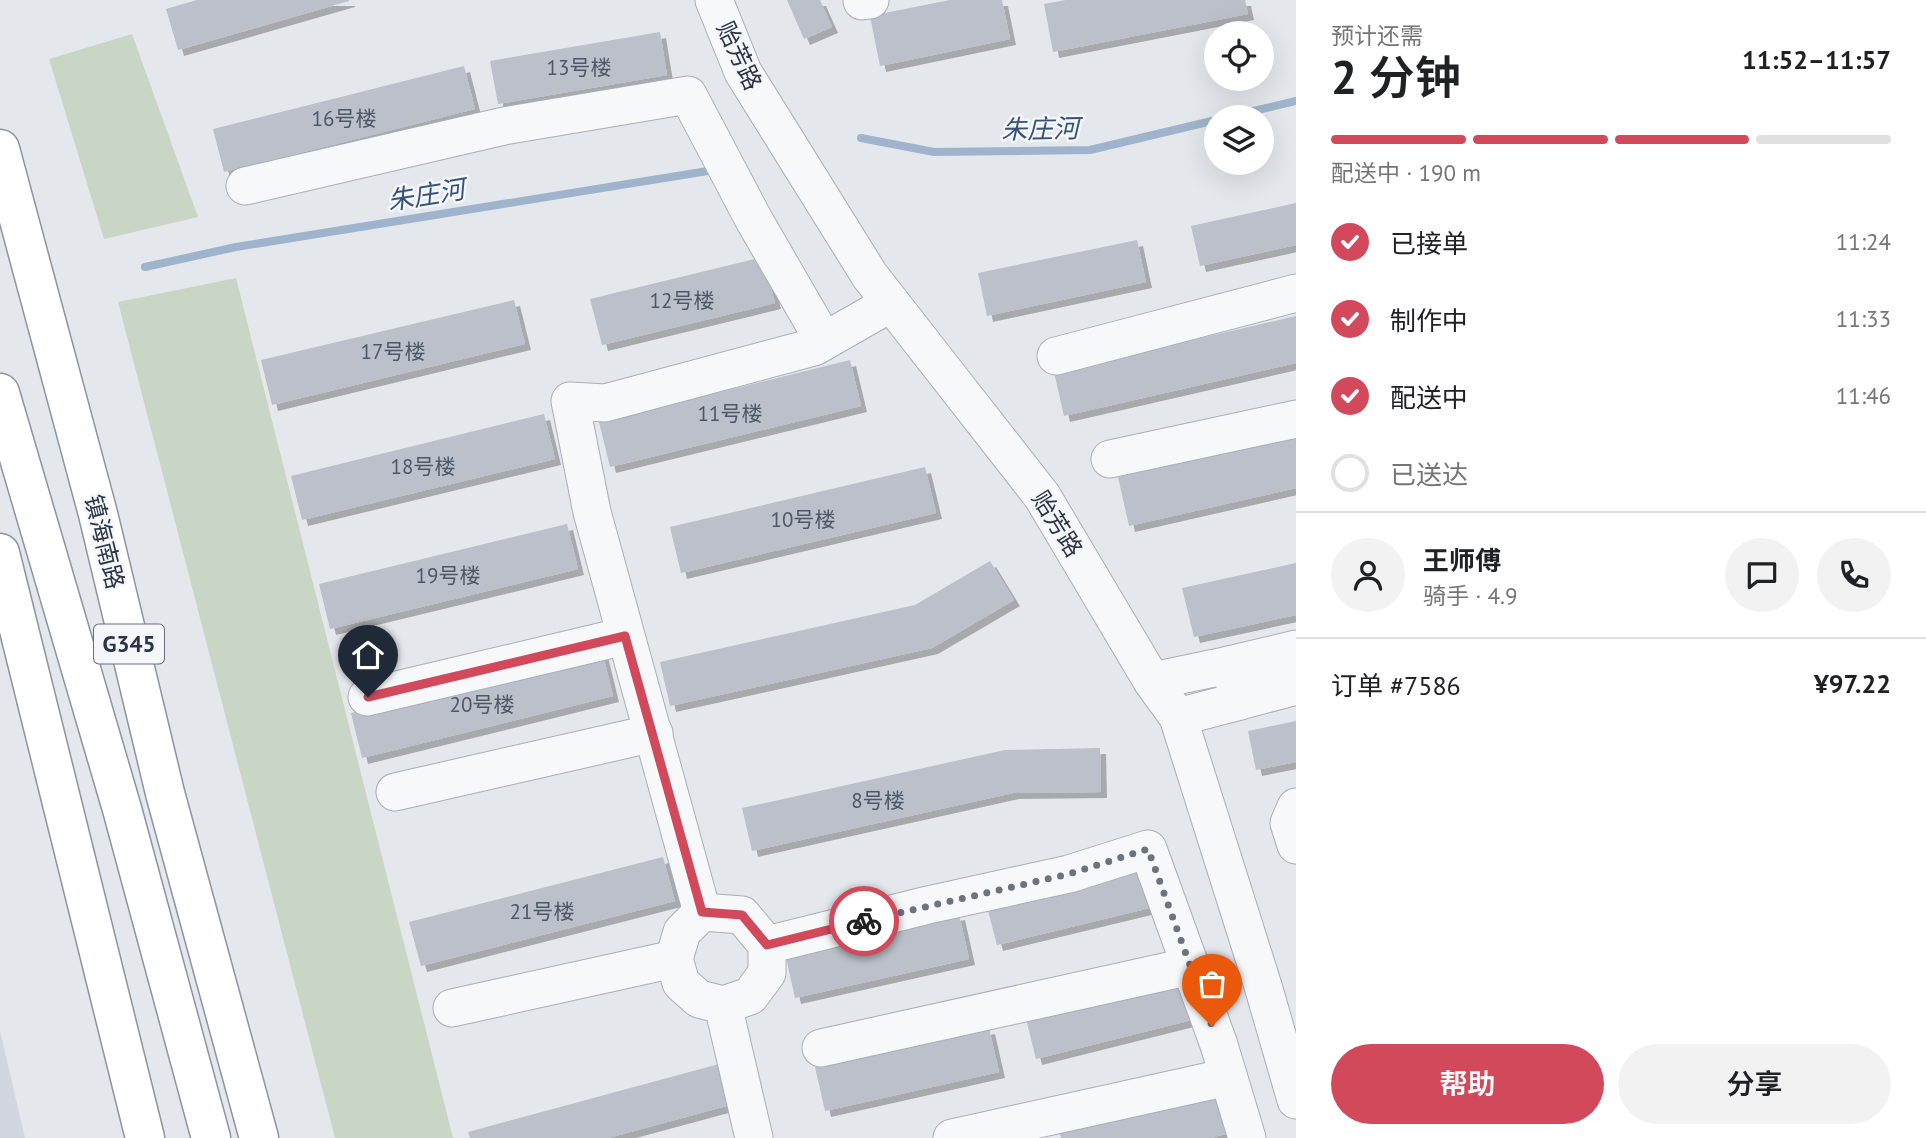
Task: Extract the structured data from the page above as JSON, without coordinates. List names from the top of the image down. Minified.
{"streets":{"highway":["镇海南路","G345"],"street":["贻芳路"]},"water":["朱庄河"],"house_numbers":["13号楼","16号楼","12号楼","17号楼","11号楼","18号楼","10号楼","19号楼","20号楼","8号楼","21号楼"],"page":{"heading":["2 分钟","预计还需","11:52–11:57"],"panel":["王师傅","骑手 · 4.9","订单 #7586","¥97.22"],"bar":"配送中 · 190 m","list":[["已接单","11:24"],["制作中","11:33"],["配送中","11:46"],"已送达"],"buttons":["帮助","分享"]}}
